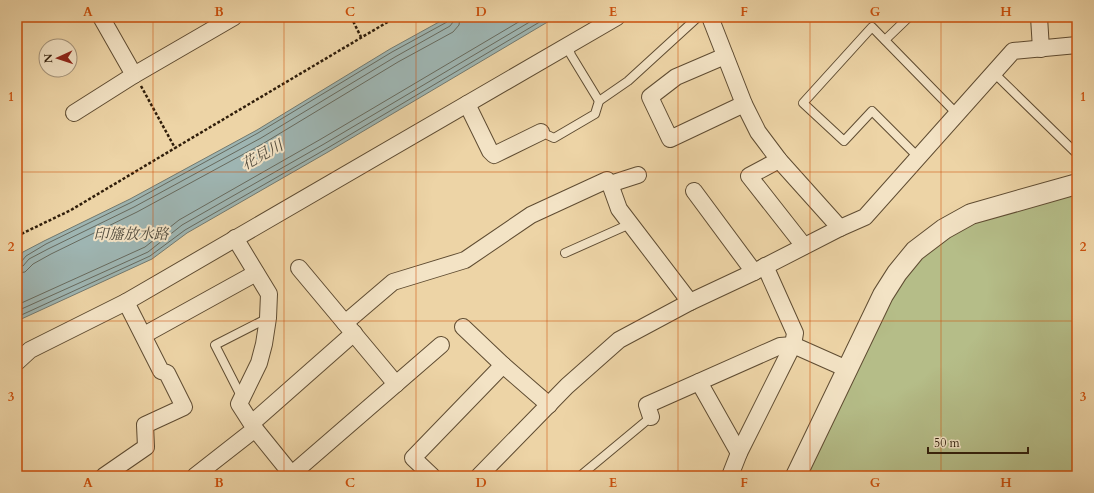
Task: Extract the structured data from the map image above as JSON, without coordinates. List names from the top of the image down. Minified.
{"water":["花見川","印旛放水路"],"scale_bar":"50 m","north":"left","grid":{"columns":["A","B","C","D","E","F","G","H"],"rows":["1","2","3"]}}
